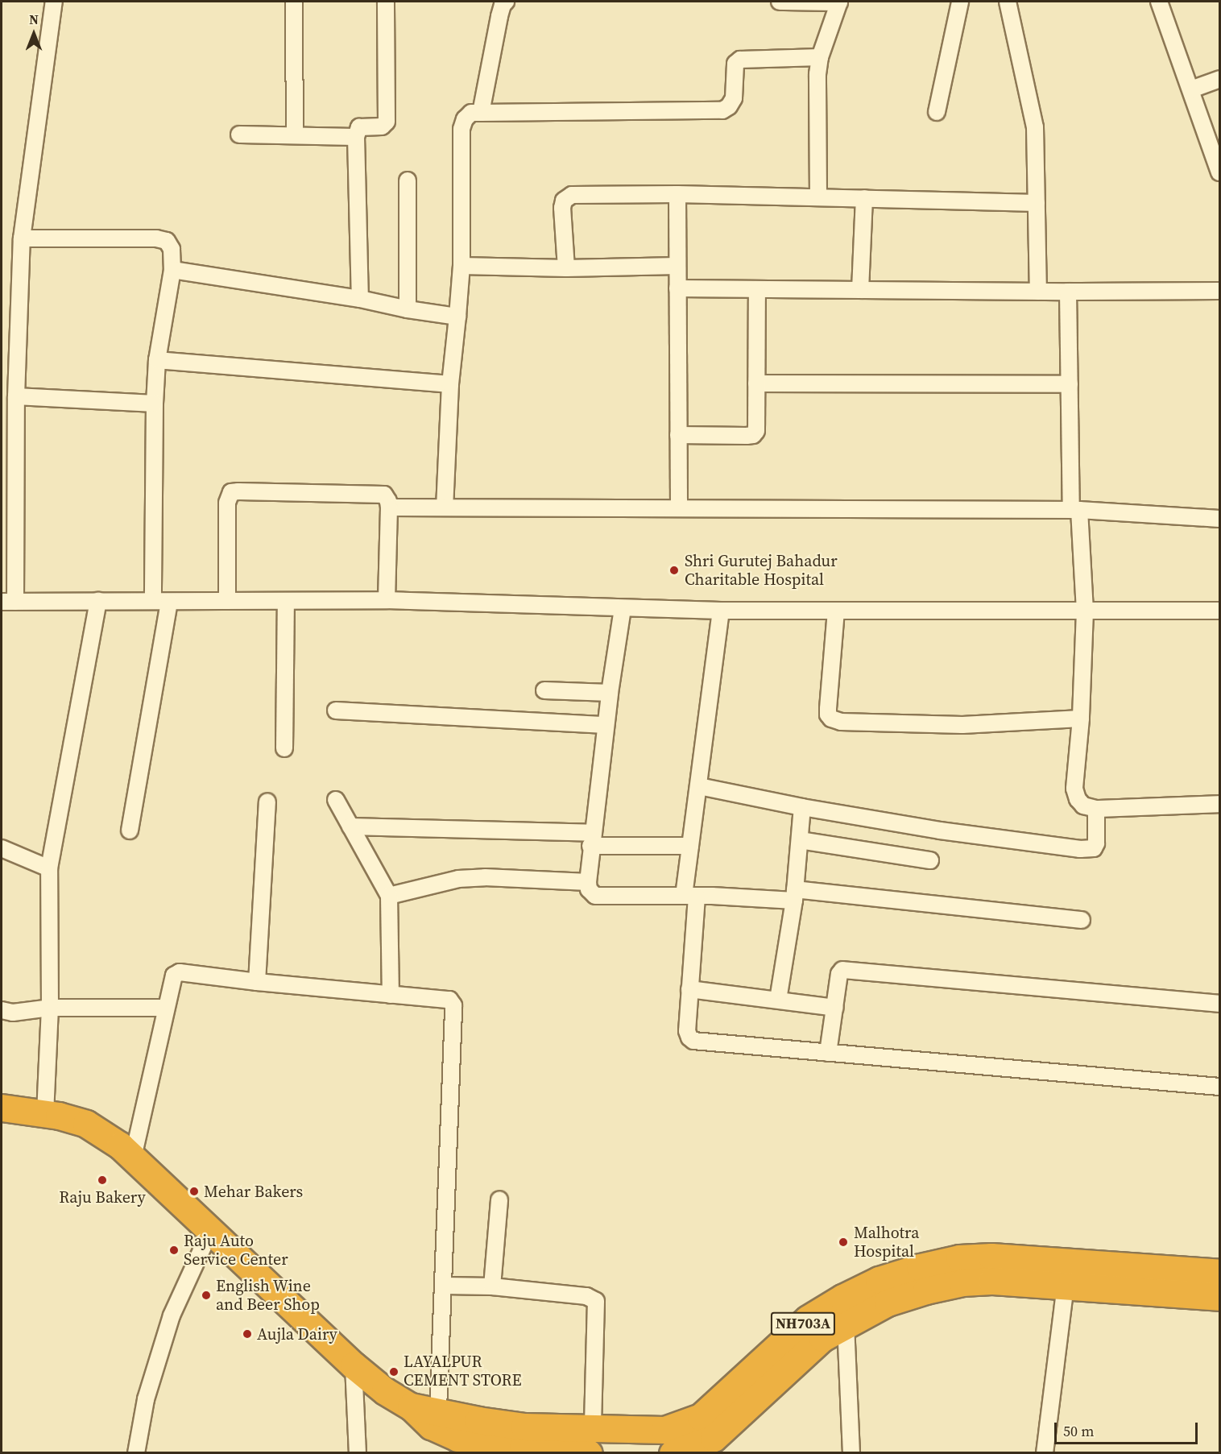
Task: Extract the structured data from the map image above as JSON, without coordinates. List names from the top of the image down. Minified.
{"streets":{"highway":["NH703A"]},"places":["Shri Gurutej Bahadur Charitable Hospital","Raju Bakery","Mehar Bakers","Malhotra Hospital","Raju Auto Service Center","English Wine and Beer Shop","Aujla Dairy","LAYALPUR CEMENT STORE"],"scale_bar":"50 m","north":"top"}
